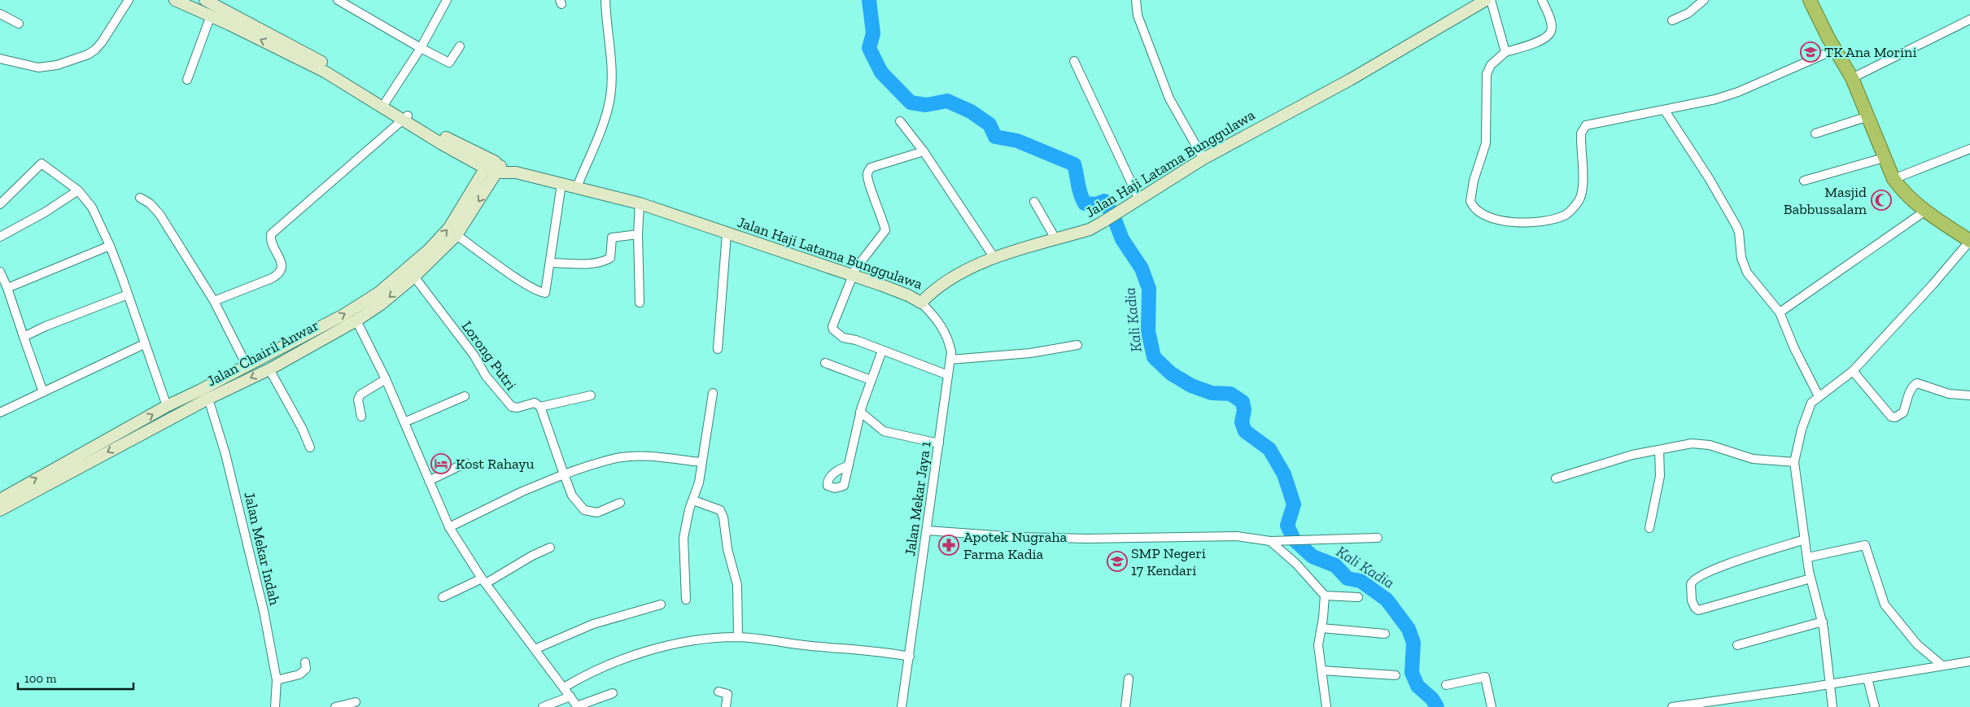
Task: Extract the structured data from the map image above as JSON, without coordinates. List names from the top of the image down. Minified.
{"streets":{"main road":["Jalan Haji Latama Bunggulawa","Jalan Chairil Anwar"],"street":["Lorong Putri","Jalan Mekar Jaya 1","Jalan Mekar Indah"]},"crossings":[["Jalan Haji Latama Bunggulawa","Jalan Chairil Anwar"],["Jalan Haji Latama Bunggulawa","Jalan Mekar Jaya 1"],["Jalan Chairil Anwar","Lorong Putri"],["Jalan Chairil Anwar","Jalan Mekar Indah"]],"water":["Kali Kadia"],"places":{"school or university":["TK Ana Morini","SMP Negeri 17 Kendari"],"mosque":["Masjid Babbussalam"],"hotel":["Kost Rahayu"],"pharmacy":["Apotek Nugraha Farma Kadia"]},"scale_bar":"100 m"}
